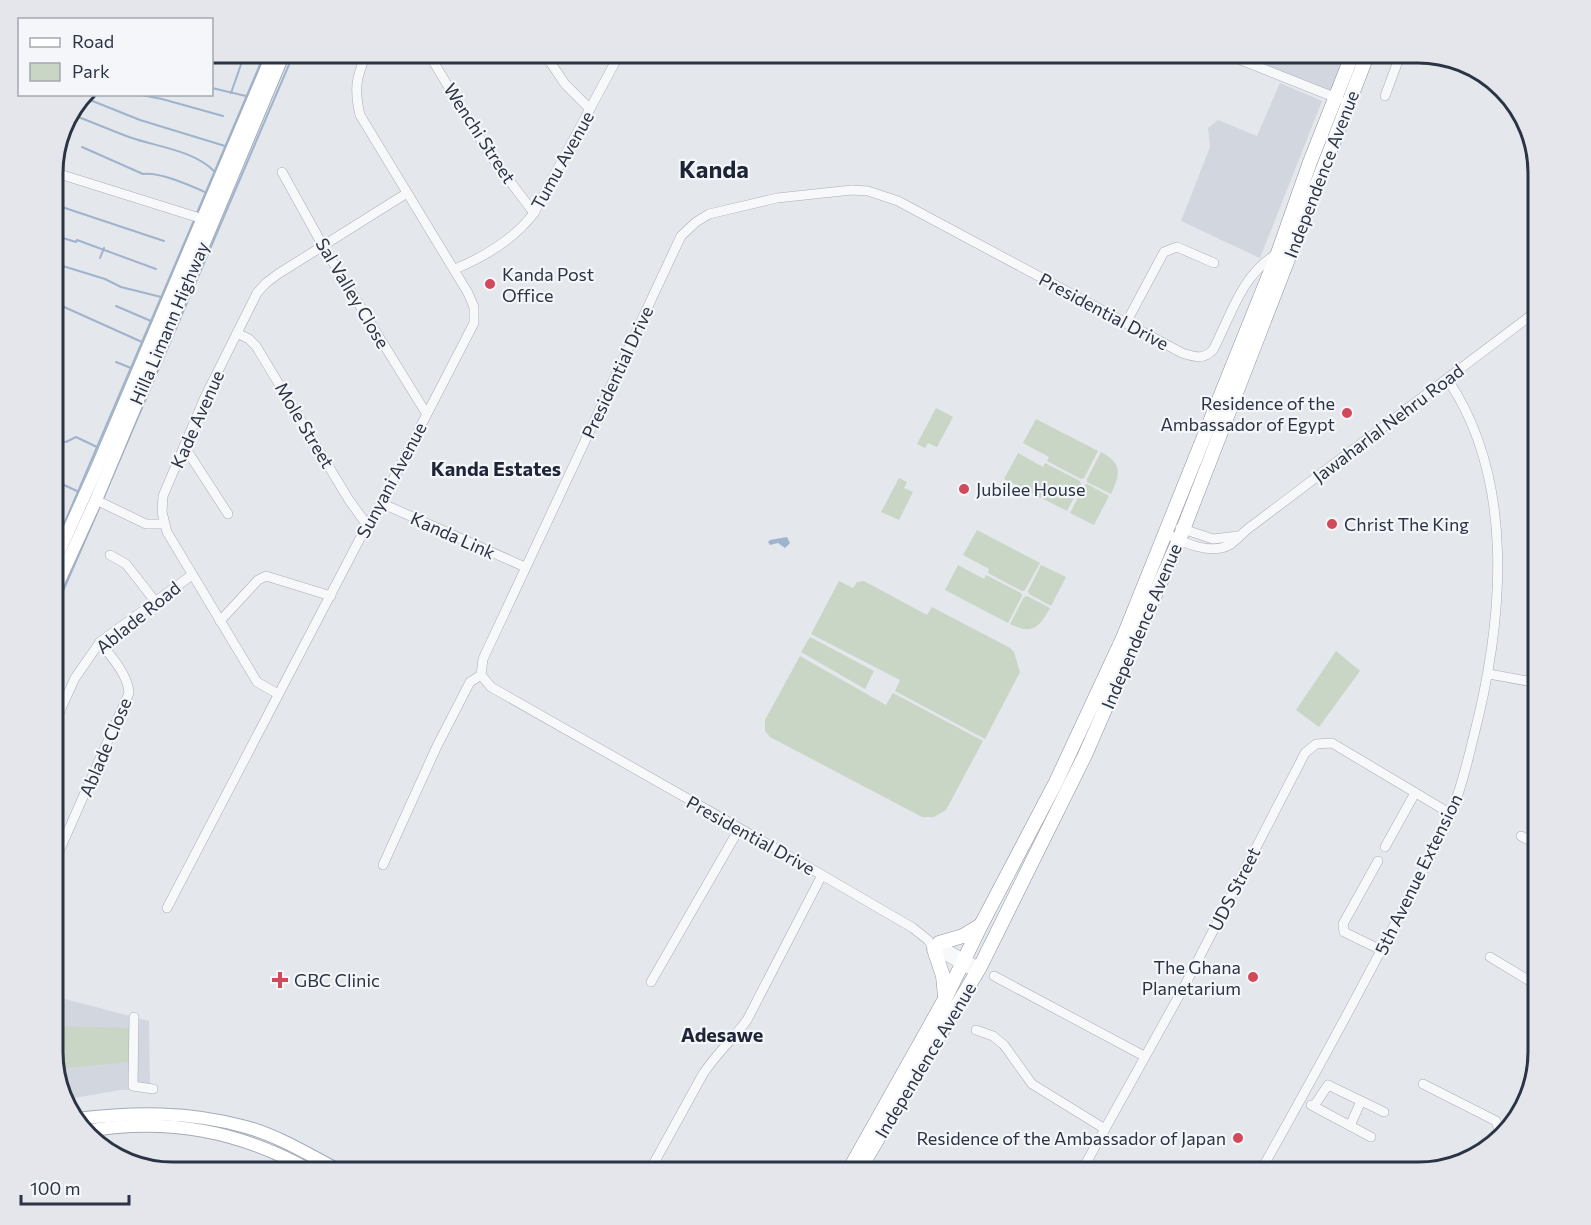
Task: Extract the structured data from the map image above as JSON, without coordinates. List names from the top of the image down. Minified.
{"streets":{"highway":["Independence Avenue"],"main road":["Hilla Limann Highway"],"street":["Wenchi Street","Tumu Avenue","Sal Valley Close","Presidential Drive","Kade Avenue","Jawaharlal Nehru Road","Mole Street","Sunyani Avenue","Kanda Link","Ablade Road","Ablade Close","5th Avenue Extension","UDS Street"]},"crossings":[["Wenchi Street","Tumu Avenue"],["Tumu Avenue","Sunyani Avenue"],["Independence Avenue","Presidential Drive"],["Independence Avenue","Jawaharlal Nehru Road"],["Sal Valley Close","Kade Avenue"],["Sal Valley Close","Sunyani Avenue"],["Presidential Drive","Kanda Link"],["Kade Avenue","Mole Street"],["Kade Avenue","Sunyani Avenue"],["Kade Avenue","Ablade Road"],["Jawaharlal Nehru Road","5th Avenue Extension"],["Mole Street","Sunyani Avenue"],["Sunyani Avenue","Kanda Link"],["Ablade Road","Ablade Close"],["5th Avenue Extension","UDS Street"]],"districts":["Kanda","Kanda Estates","Adesawe"],"places":{"other":["Kanda Post Office","Residence of the Ambassador of Egypt","Jubilee House","Christ The King","The Ghana Planetarium","Residence of the Ambassador of Japan"],"health":["GBC Clinic"]},"legend":["Road","Park"],"scale_bar":"100 m"}
